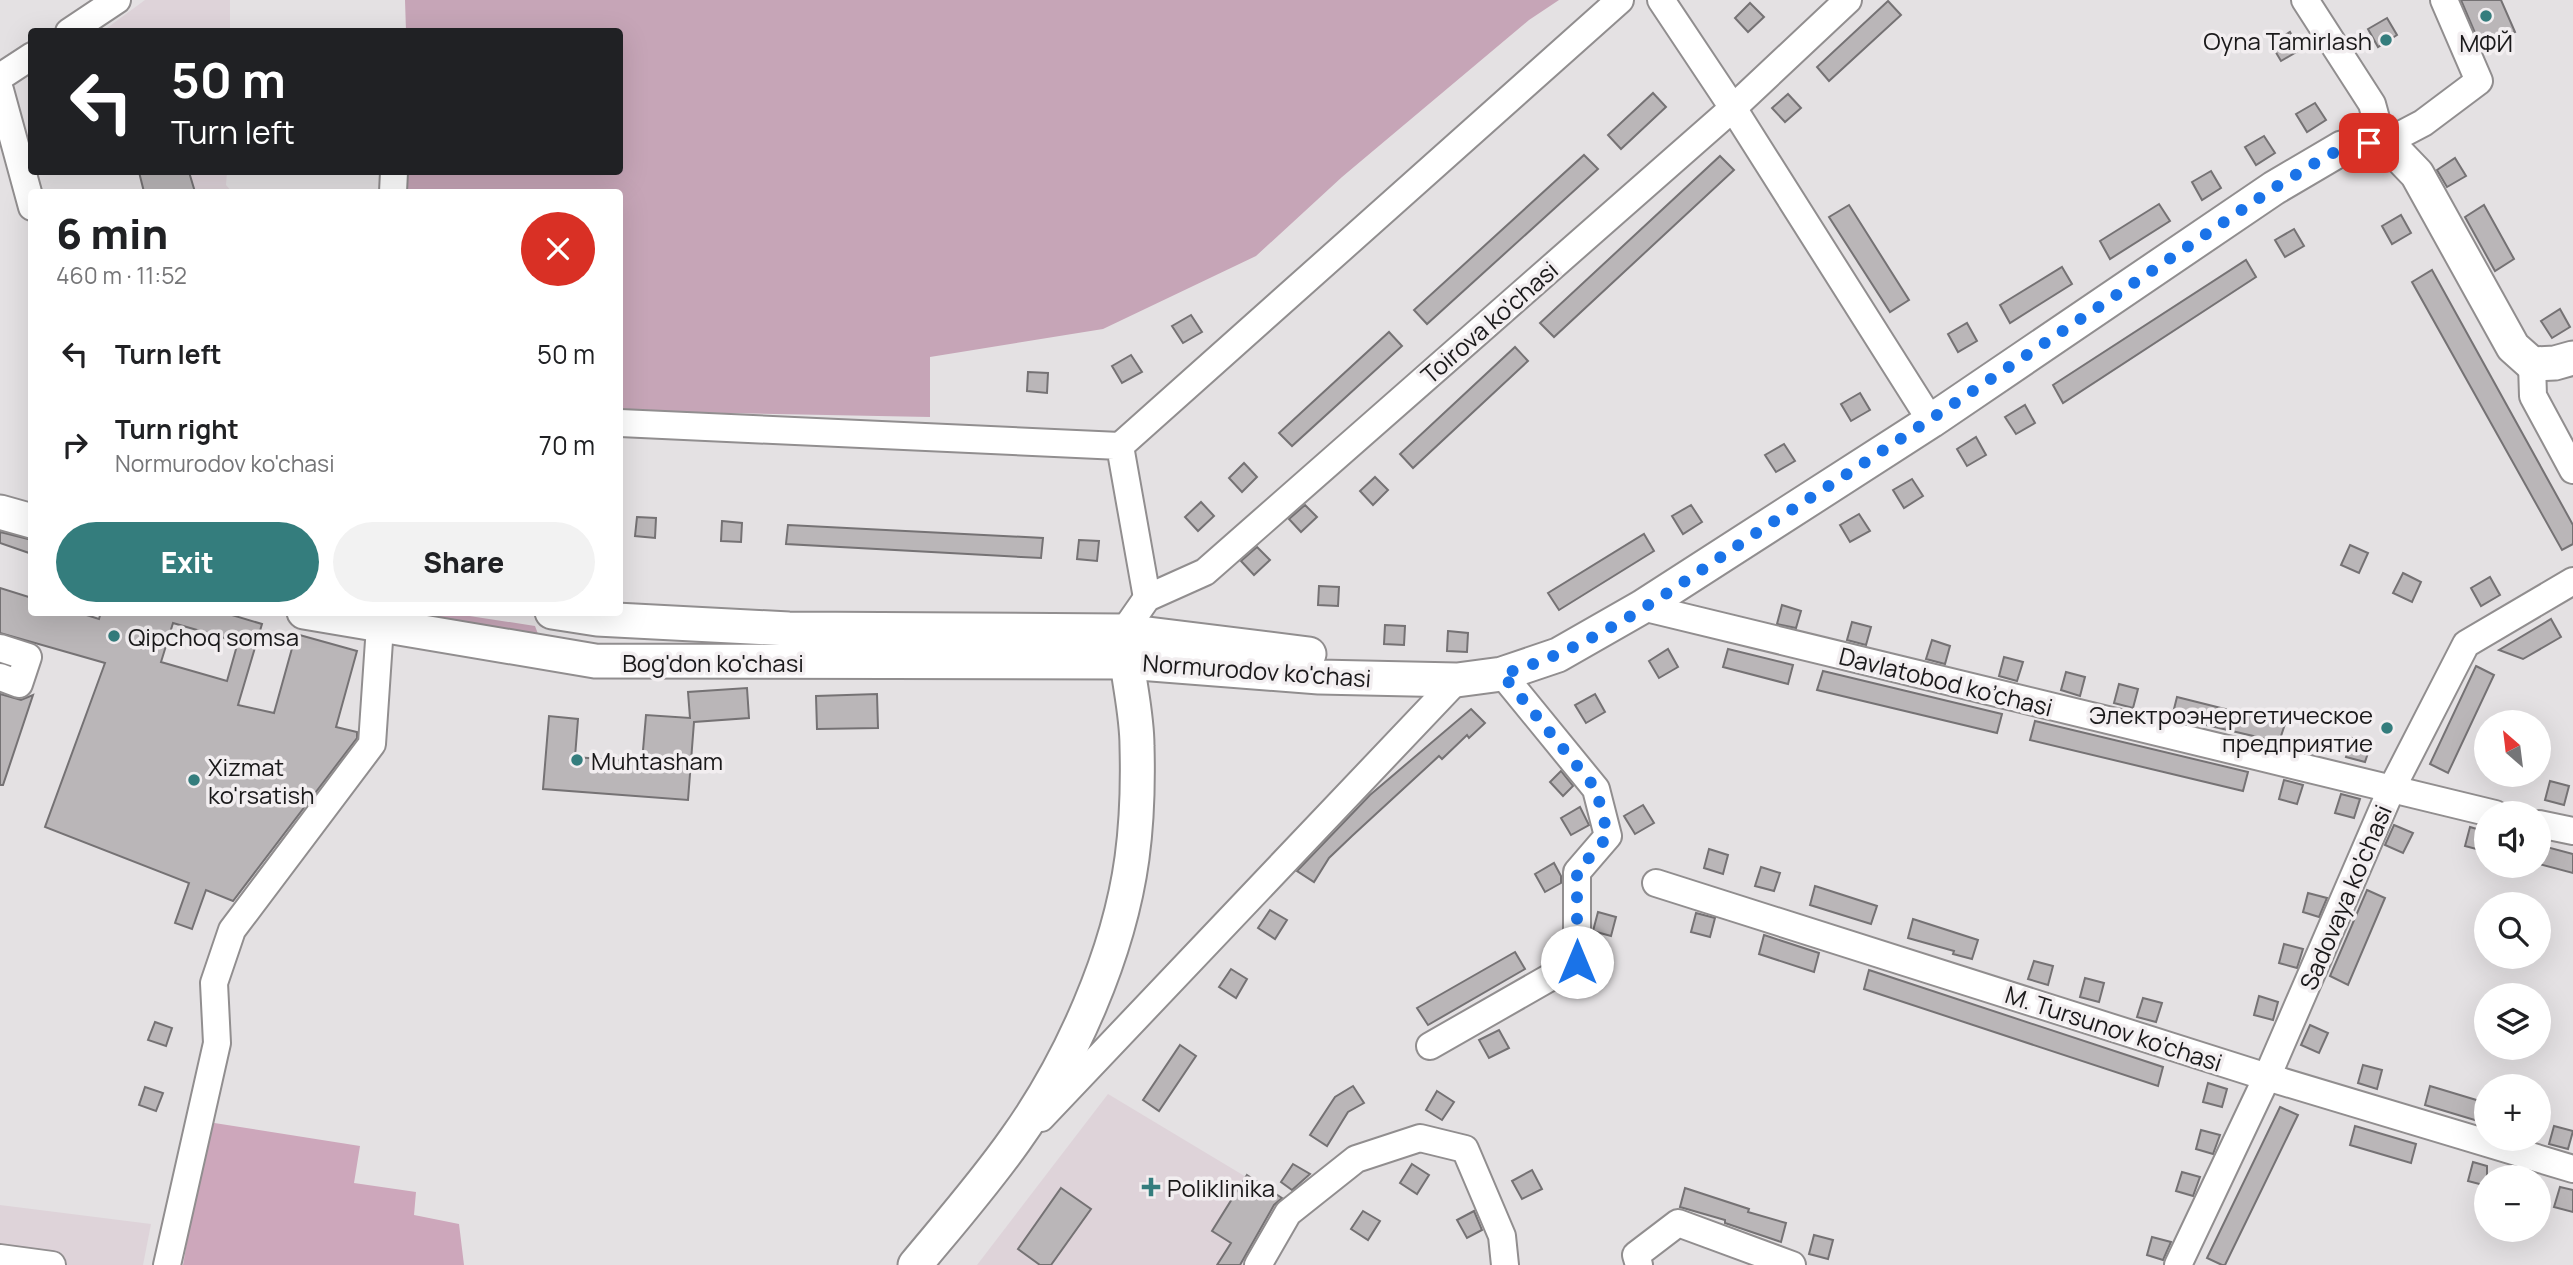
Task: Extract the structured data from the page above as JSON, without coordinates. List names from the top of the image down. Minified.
{"streets":{"main road":["Bog'don ko'chasi","Normurodov ko'chasi"],"street":["Toirova ko'chasi","Davlatobod ko’chasi","Sadovaya ko'chasi","M. Tursunov ko'chasi"]},"crossings":[["Bog'don ko'chasi","Normurodov ko'chasi"],["Normurodov ko'chasi","Davlatobod ko’chasi"],["Davlatobod ko’chasi","Sadovaya ko'chasi"],["Sadovaya ko'chasi","M. Tursunov ko'chasi"]],"places":{"other":["МФЙ","Oyna Tamirlash","Qipchoq somsa","Электроэнергетическое предприятие","Muhtasham","Xizmat ko'rsatish"],"health":["Poliklinika"]},"north":"top left","page":{"turn":["50 m","Turn left"],"heading":["6 min","460 m · 11:52"],"list":[{"name":"Turn left","value":"50 m"},{"name":"Turn right","note":"Normurodov ko'chasi","value":"70 m"}],"buttons":["Exit","Share"],"map_buttons":["+","−"]}}
